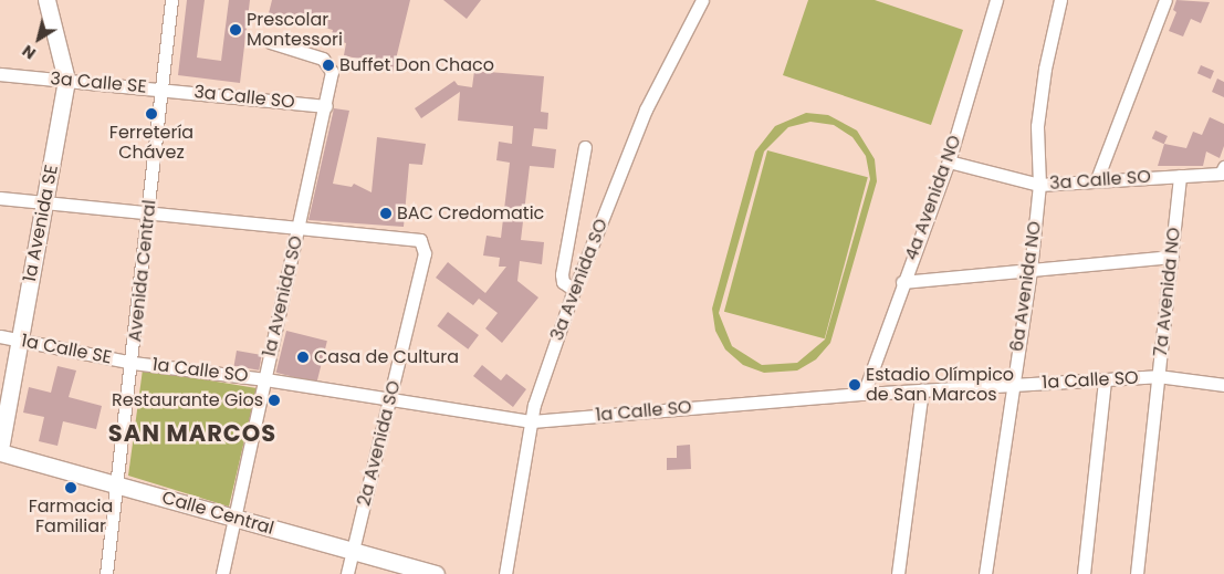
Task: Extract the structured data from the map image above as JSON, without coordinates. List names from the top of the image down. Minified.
{"streets":{"main road":["1a Avenida SE","Calle Central"],"street":["3a Calle SE","3a Calle SO","4a Avenida NO","Avenida Central","3a Avenida SO","6a Avenida NO","7a Avenida NO","1a Avenida SO","1a Calle SE","1a Calle SO","2a Avenida SO"]},"crossings":[["3a Calle SE","3a Calle SO"],["3a Calle SE","1a Avenida SE"],["3a Calle SE","Avenida Central"],["3a Calle SO","4a Avenida NO"],["3a Calle SO","Avenida Central"],["3a Calle SO","6a Avenida NO"],["3a Calle SO","7a Avenida NO"],["3a Calle SO","1a Avenida SO"],["4a Avenida NO","1a Calle SO"],["1a Avenida SE","1a Calle SE"],["1a Avenida SE","Calle Central"],["Avenida Central","1a Calle SE"],["Avenida Central","1a Calle SO"],["Avenida Central","Calle Central"],["3a Avenida SO","1a Calle SO"],["6a Avenida NO","1a Calle SO"],["7a Avenida NO","1a Calle SO"],["1a Avenida SO","1a Calle SO"],["1a Avenida SO","2a Avenida SO"],["1a Avenida SO","Calle Central"],["1a Calle SE","1a Calle SO"],["1a Calle SO","2a Avenida SO"],["2a Avenida SO","Calle Central"]],"districts":["SAN MARCOS"],"places":["Prescolar Montessori","Buffet Don Chaco","Ferretería Chávez","BAC Credomatic","Casa de Cultura","Estadio Olímpico de San Marcos","Restaurante Gios","Farmacia Familiar"],"north":"bottom left"}
